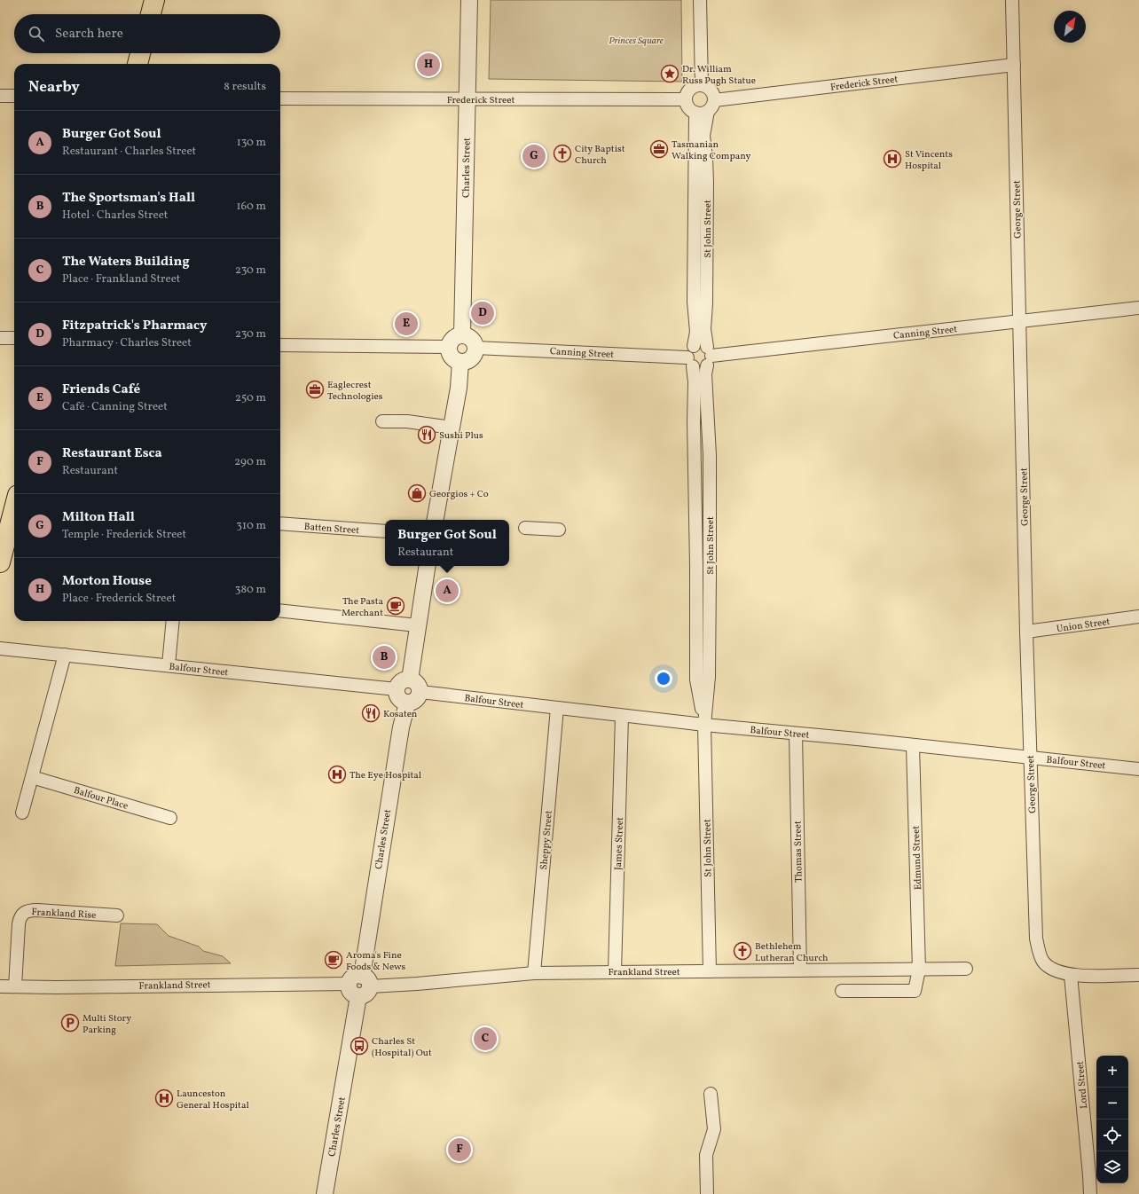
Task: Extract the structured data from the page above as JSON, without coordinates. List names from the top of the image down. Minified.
{"streets":{"street":["Frederick Street","Charles Street","George Street","St John Street","Canning Street","Batten Street","Union Street","Balfour Street","Balfour Place","Sheppy Street","James Street","Thomas Street","Edmund Street","Frankland Rise","Frankland Street","Lord Street"]},"crossings":[["Frederick Street","Charles Street"],["Frederick Street","George Street"],["Frederick Street","St John Street"],["Charles Street","Canning Street"],["Charles Street","Balfour Street"],["Charles Street","Frankland Street"],["George Street","Canning Street"],["George Street","Union Street"],["George Street","Balfour Street"],["George Street","Lord Street"],["St John Street","Canning Street"],["St John Street","Balfour Street"],["St John Street","Frankland Street"],["Balfour Street","Sheppy Street"],["Balfour Street","James Street"],["Balfour Street","Thomas Street"],["Balfour Street","Edmund Street"],["Sheppy Street","Frankland Street"],["James Street","Frankland Street"],["Thomas Street","Frankland Street"],["Edmund Street","Frankland Street"],["Frankland Rise","Frankland Street"]],"parks":["Princes Square"],"places":{"place":["Dr. William Russ Pugh Statue"],"office":["Tasmanian Walking Company","Eaglecrest Technologies"],"church":["City Baptist Church","Bethlehem Lutheran Church"],"hospital":["St Vincents Hospital","The Eye Hospital","Launceston General Hospital"],"restaurant":["Sushi Plus","Kosaten"],"shop":["Georgios + Co"],"cafe":["The Pasta Merchant","Aroma's Fine Foods & News"],"parking":["Multi Story Parking"],"bus stop":["Charles St (Hospital) Out"]},"north":"top right","page":{"search":"Search here","pins":["H","G","D","E","A","B","C","F"],"heading":["Nearby","8 results"],"list":[{"mark":"A","name":"Burger Got Soul","note":"Restaurant · Charles Street","value":"130 m"},{"mark":"B","name":"The Sportsman's Hall","note":"Hotel · Charles Street","value":"160 m"},{"mark":"C","name":"The Waters Building","note":"Place · Frankland Street","value":"230 m"},{"mark":"D","name":"Fitzpatrick's Pharmacy","note":"Pharmacy · Charles Street","value":"230 m"},{"mark":"E","name":"Friends Café","note":"Café · Canning Street","value":"250 m"},{"mark":"F","name":"Restaurant Esca","note":"Restaurant","value":"290 m"},{"mark":"G","name":"Milton Hall","note":"Temple · Frederick Street","value":"310 m"},{"mark":"H","name":"Morton House","note":"Place · Frederick Street","value":"380 m"}],"popup":["Burger Got Soul","Restaurant"],"map_buttons":["+","−"]}}
